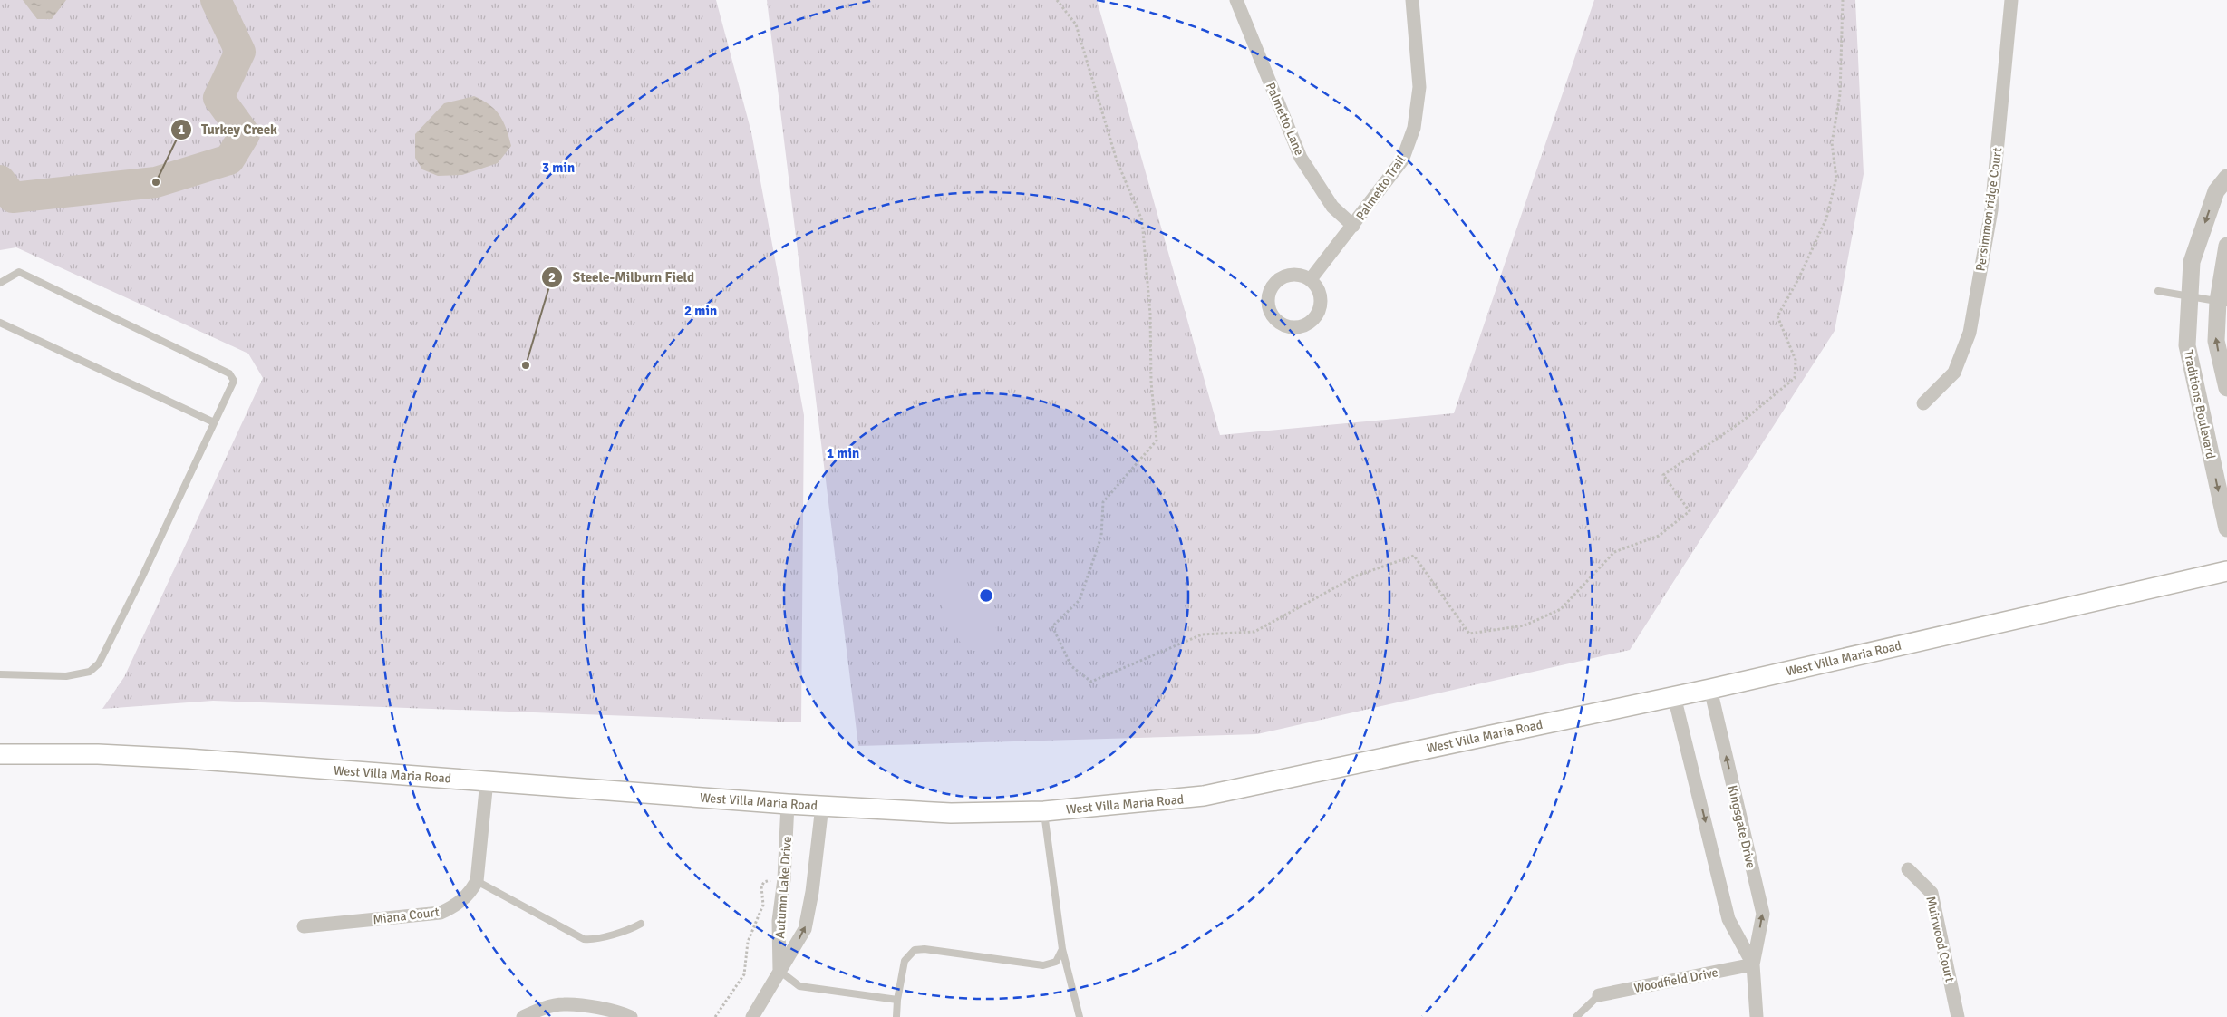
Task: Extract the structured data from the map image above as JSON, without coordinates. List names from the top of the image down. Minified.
{"streets":{"main road":["West Villa Maria Road"],"street":["Palmetto Lane","Palmetto Trail","Persimmon ridge Court","Traditions Boulevard","Kingsgate Drive","Autumn Lake Drive","Miana Court","Muirwood Court","Woodfield Drive"]},"crossings":[["Palmetto Lane","Palmetto Trail"],["West Villa Maria Road","Kingsgate Drive"],["West Villa Maria Road","Autumn Lake Drive"],["West Villa Maria Road","Miana Court"],["Kingsgate Drive","Woodfield Drive"]],"places":["Turkey Creek","Steele-Milburn Field"],"rings":["3 min","2 min","1 min"]}
